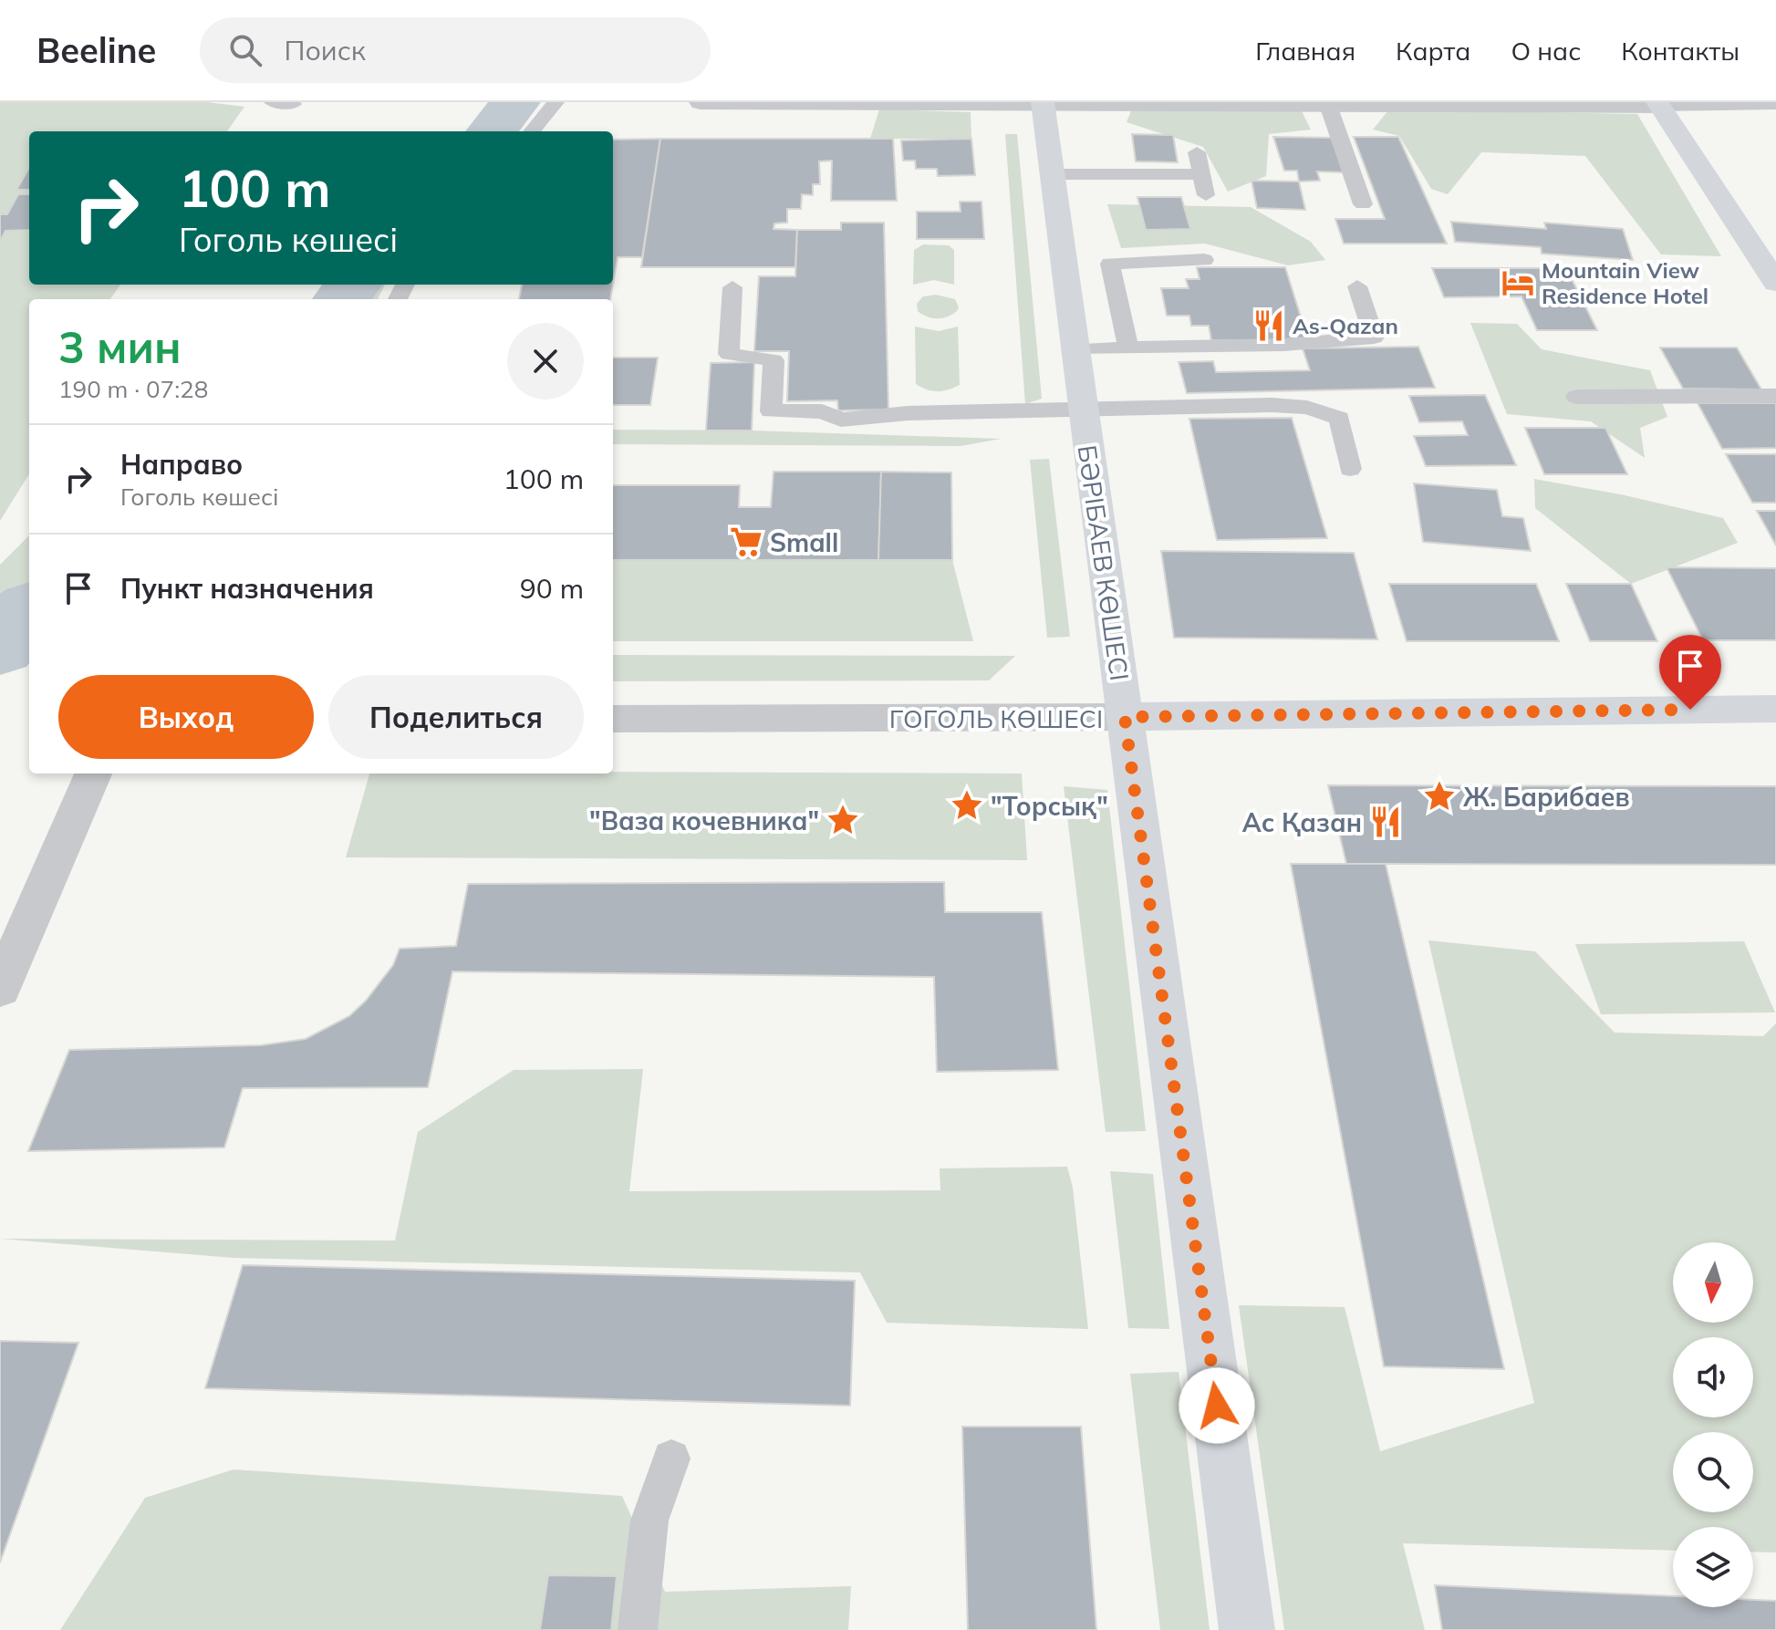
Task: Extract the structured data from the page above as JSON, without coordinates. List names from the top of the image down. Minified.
{"streets":{"street":["БӘРІБАЕВ КӨШЕСІ","ГОГОЛЬ КӨШЕСІ"]},"crossings":[["БӘРІБАЕВ КӨШЕСІ","ГОГОЛЬ КӨШЕСІ"]],"places":{"hotel":["Mountain View Residence Hotel"],"restaurant":["As-Qazan","Ас Қазан"],"supermarket":["Small"],"place":["Ж. Барибаев","\"Торсық\"","\"Ваза кочевника\""]},"north":"bottom","page":{"header":"Beeline","search":"Поиск","nav":["Главная","Карта","О нас","Контакты"],"turn":["100 m","Гоголь көшесі"],"heading":["3 мин","190 m · 07:28"],"list":[{"name":"Направо","note":"Гоголь көшесі","value":"100 m"},{"name":"Пункт назначения","value":"90 m"}],"buttons":["Выход","Поделиться"]}}
